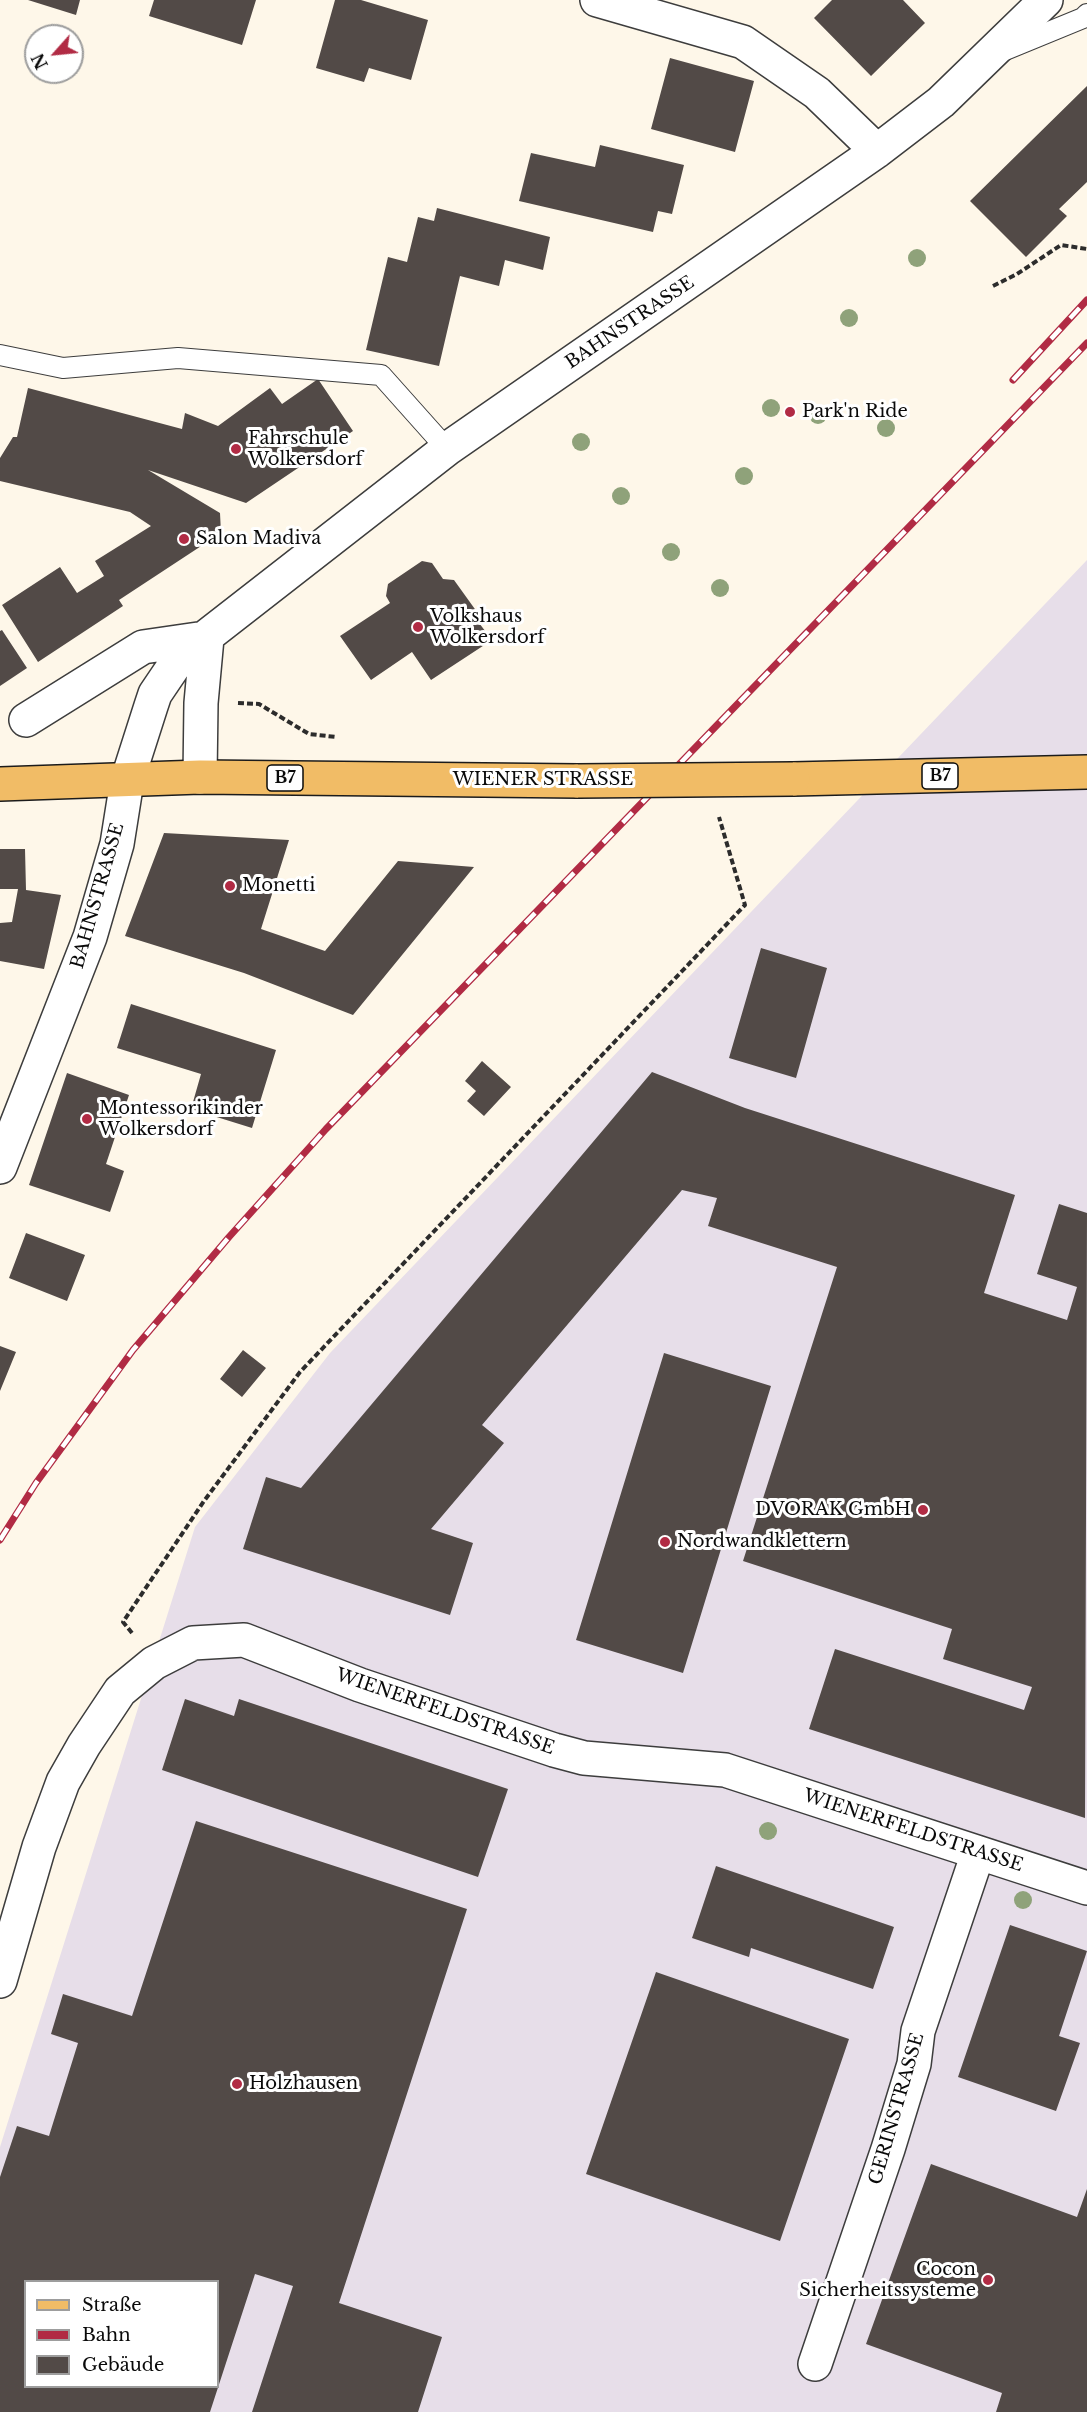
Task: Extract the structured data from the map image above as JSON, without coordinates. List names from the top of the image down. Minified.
{"streets":{"main road":["B7","WIENER STRASSE"],"street":["BAHNSTRASSE","WIENERFELDSTRASSE","GERINSTRASSE"]},"crossings":[["BAHNSTRASSE","WIENER STRASSE"],["WIENERFELDSTRASSE","GERINSTRASSE"]],"places":["Park'n Ride","Fahrschule Wolkersdorf","Salon Madiva","Volkshaus Wolkersdorf","Monetti","Montessorikinder Wolkersdorf","DVORAK GmbH","Nordwandklettern","Holzhausen","Cocon Sicherheitssysteme"],"legend":["Straße","Bahn","Gebäude"],"north":"bottom left"}
